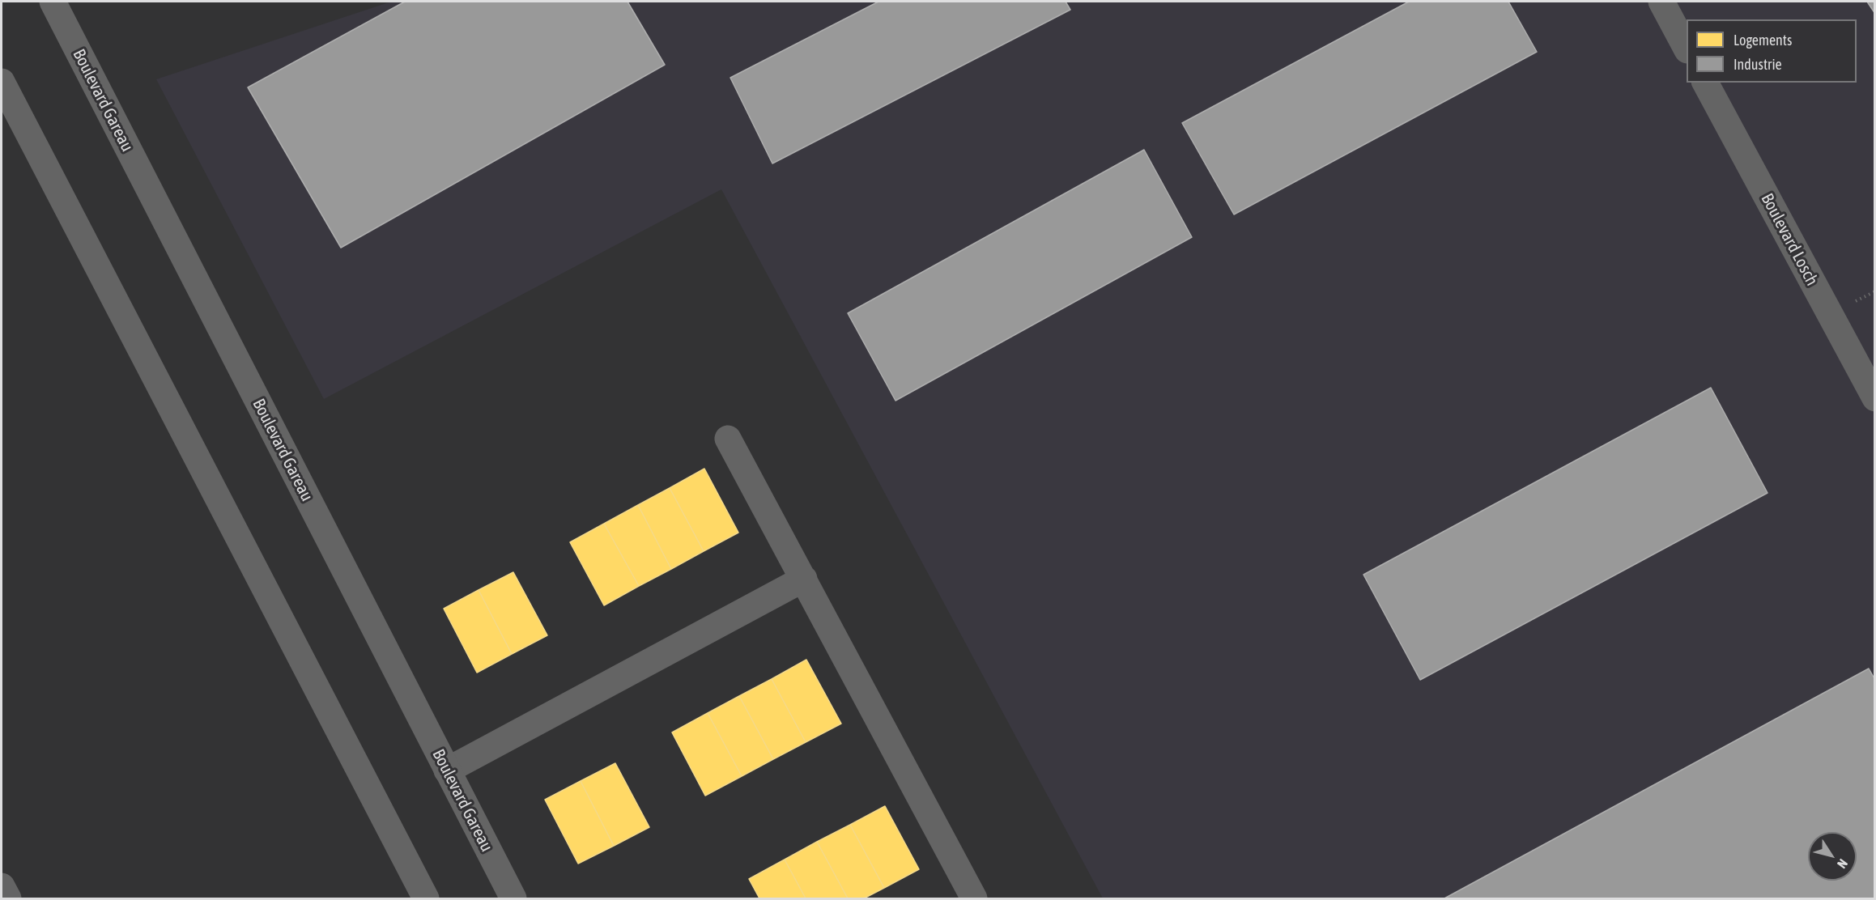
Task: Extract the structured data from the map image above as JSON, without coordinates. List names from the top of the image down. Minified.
{"streets":{"street":["Boulevard Gareau","Boulevard Losch"]},"legend":["Logements","Industrie"],"north":"bottom right"}
